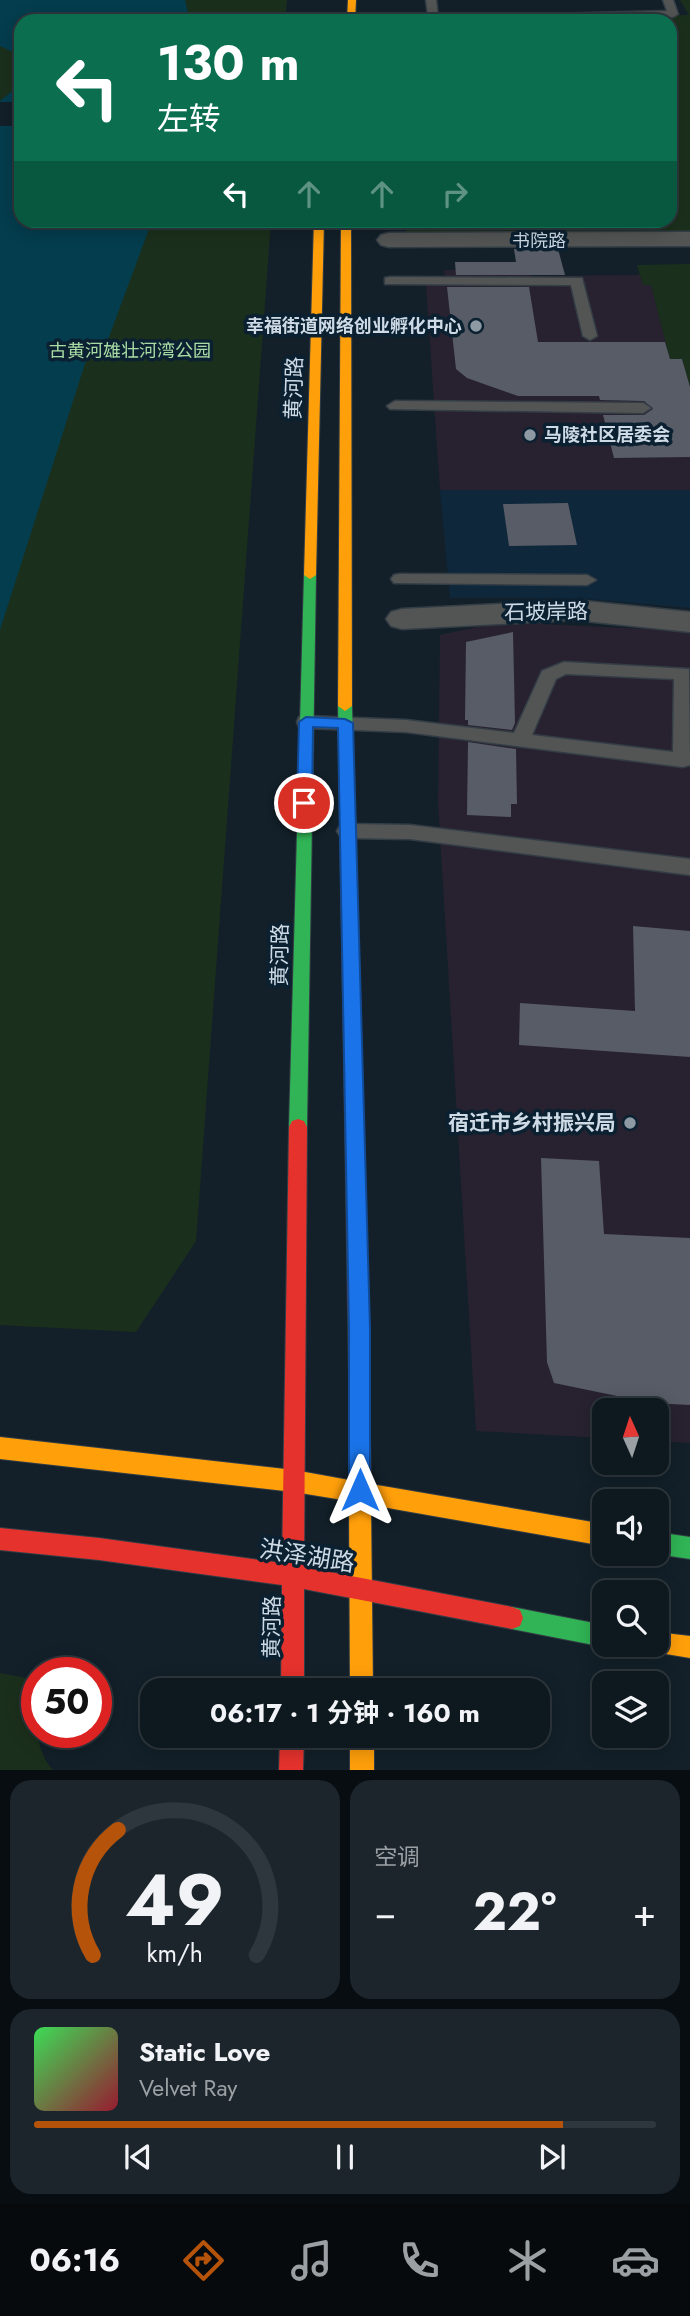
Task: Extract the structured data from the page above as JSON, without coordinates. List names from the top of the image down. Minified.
{"streets":{"main road":["黄河路","洪泽湖路"],"street":["书院路","石坡岸路"]},"crossings":[["黄河路","洪泽湖路"]],"parks":["古黄河雄壮河湾公园"],"places":["幸福街道网络创业孵化中心","马陵社区居委会","宿迁市乡村振兴局"],"north":"top","page":{"turn":["130 m","左转"],"limit":"50","trip":"06:17 · 1 分钟 · 160 m","tile":"空调","heat":["−","22°","+"],"song":["Static Love","Velvet Ray"],"tabs":"06:16","gauge":["49","km/h"]}}
